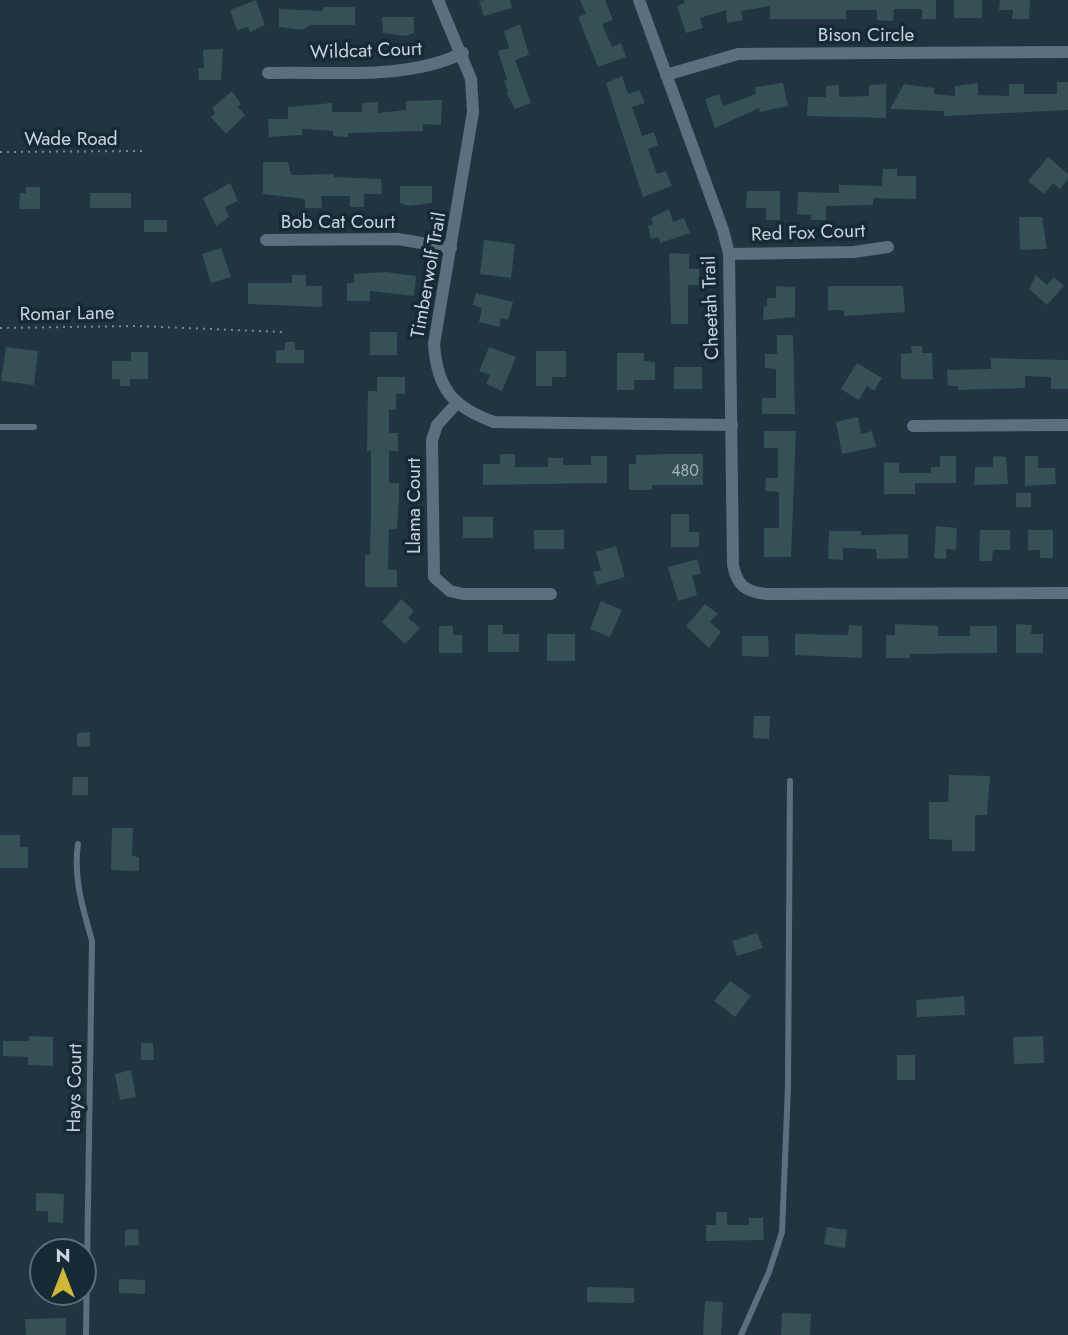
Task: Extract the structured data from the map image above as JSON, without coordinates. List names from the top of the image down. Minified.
{"streets":{"street":["Bison Circle","Wildcat Court","Bob Cat Court","Red Fox Court","Timberwolf Trail","Cheetah Trail","Llama Court"],"lane":["Hays Court"],"path":["Wade Road","Romar Lane"]},"crossings":[["Bison Circle","Cheetah Trail"],["Wildcat Court","Timberwolf Trail"],["Bob Cat Court","Timberwolf Trail"],["Red Fox Court","Cheetah Trail"],["Timberwolf Trail","Cheetah Trail"],["Timberwolf Trail","Llama Court"]],"house_numbers":["480"],"north":"top"}
